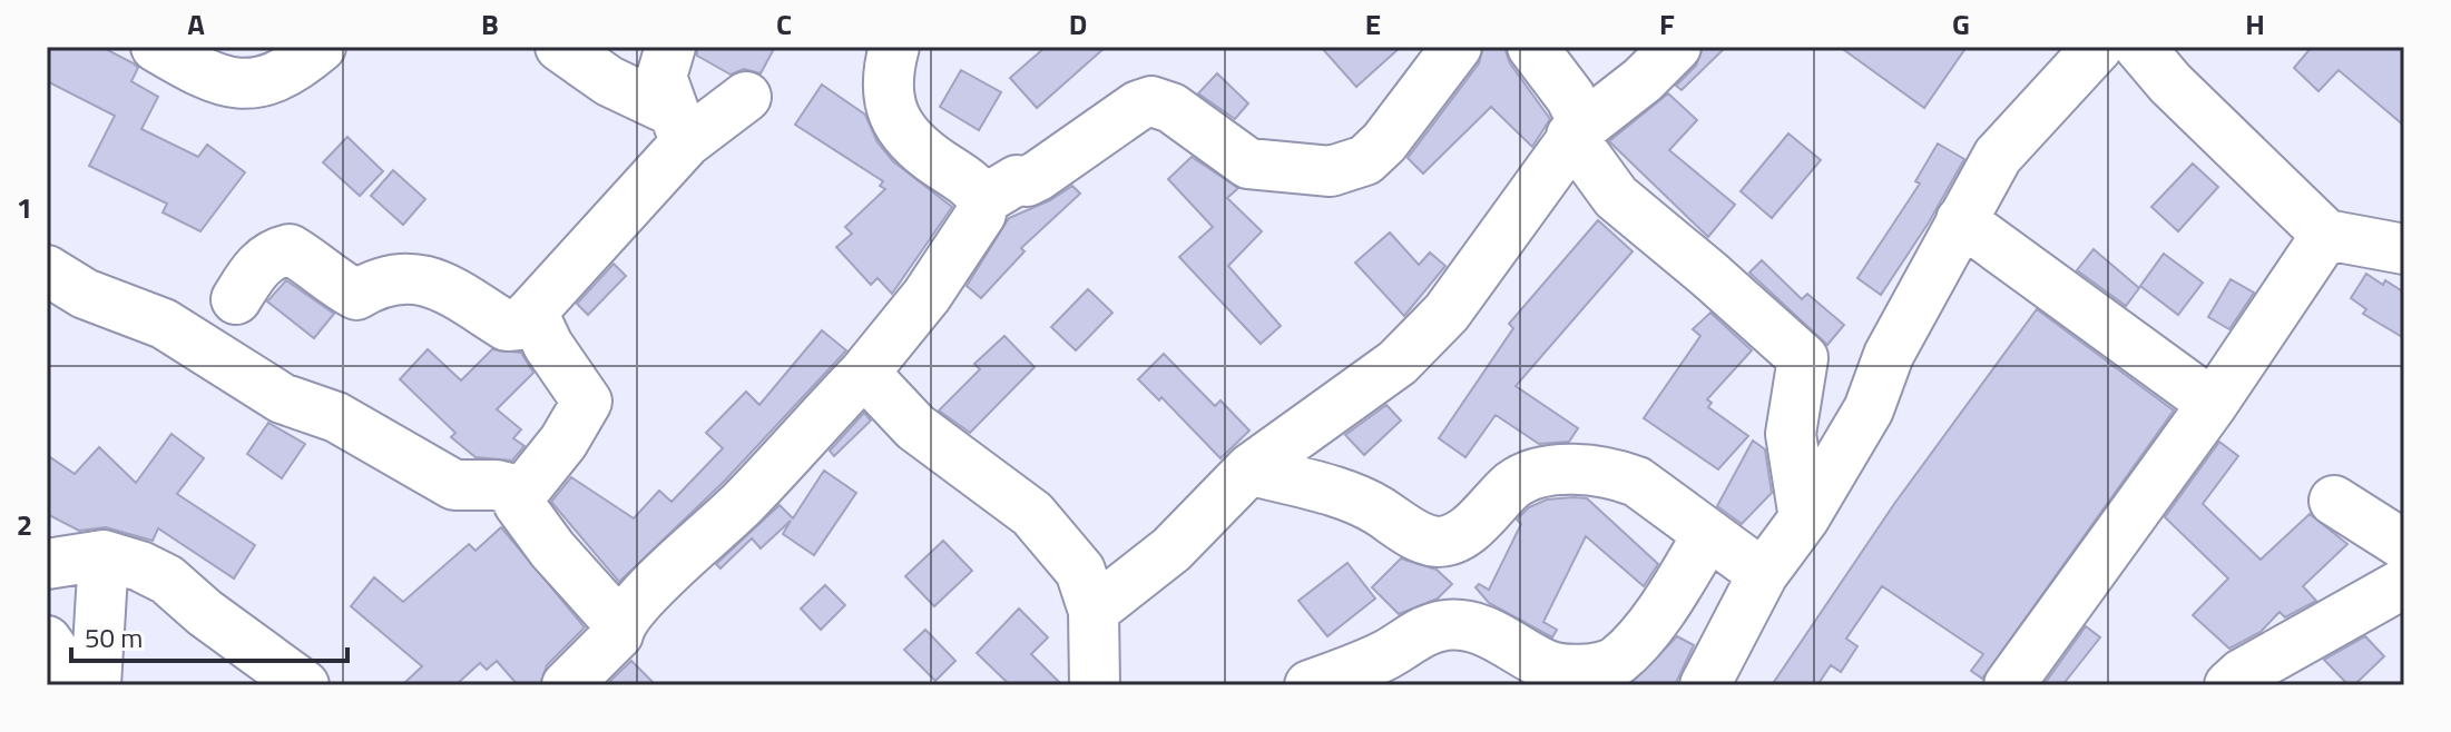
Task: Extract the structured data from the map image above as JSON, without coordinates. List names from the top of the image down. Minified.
{"scale_bar":"50 m","grid":{"columns":["A","B","C","D","E","F","G","H"],"rows":["1","2"]}}
